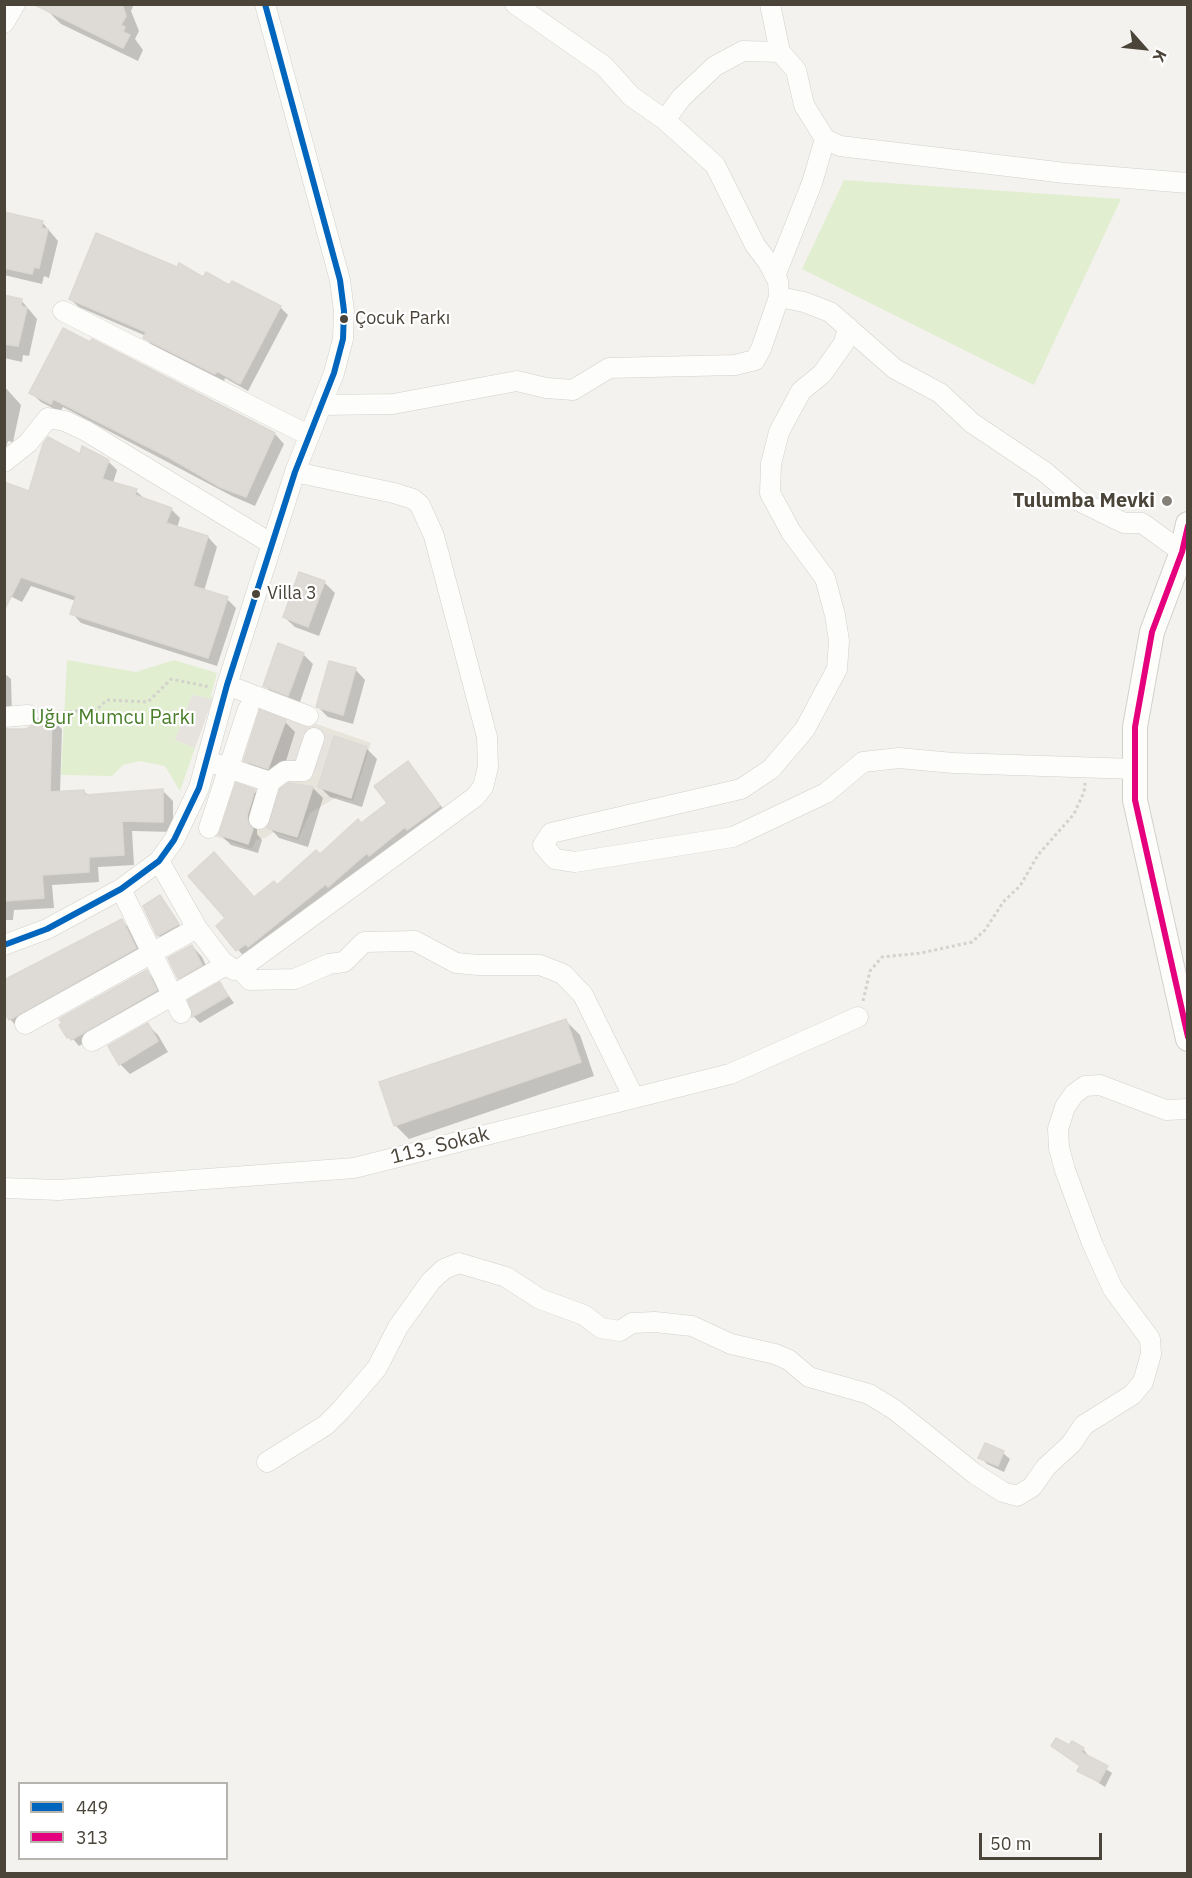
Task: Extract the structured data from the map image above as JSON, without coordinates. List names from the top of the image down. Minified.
{"streets":{"street":["113. Sokak"]},"parks":["Uğur Mumcu Parkı"],"places":["Çocuk Parkı","Tulumba Mevki","Villa 3"],"lines":["transit line 449","transit line 313"],"legend":["449","313"],"scale_bar":"50 m","north":"bottom right"}
